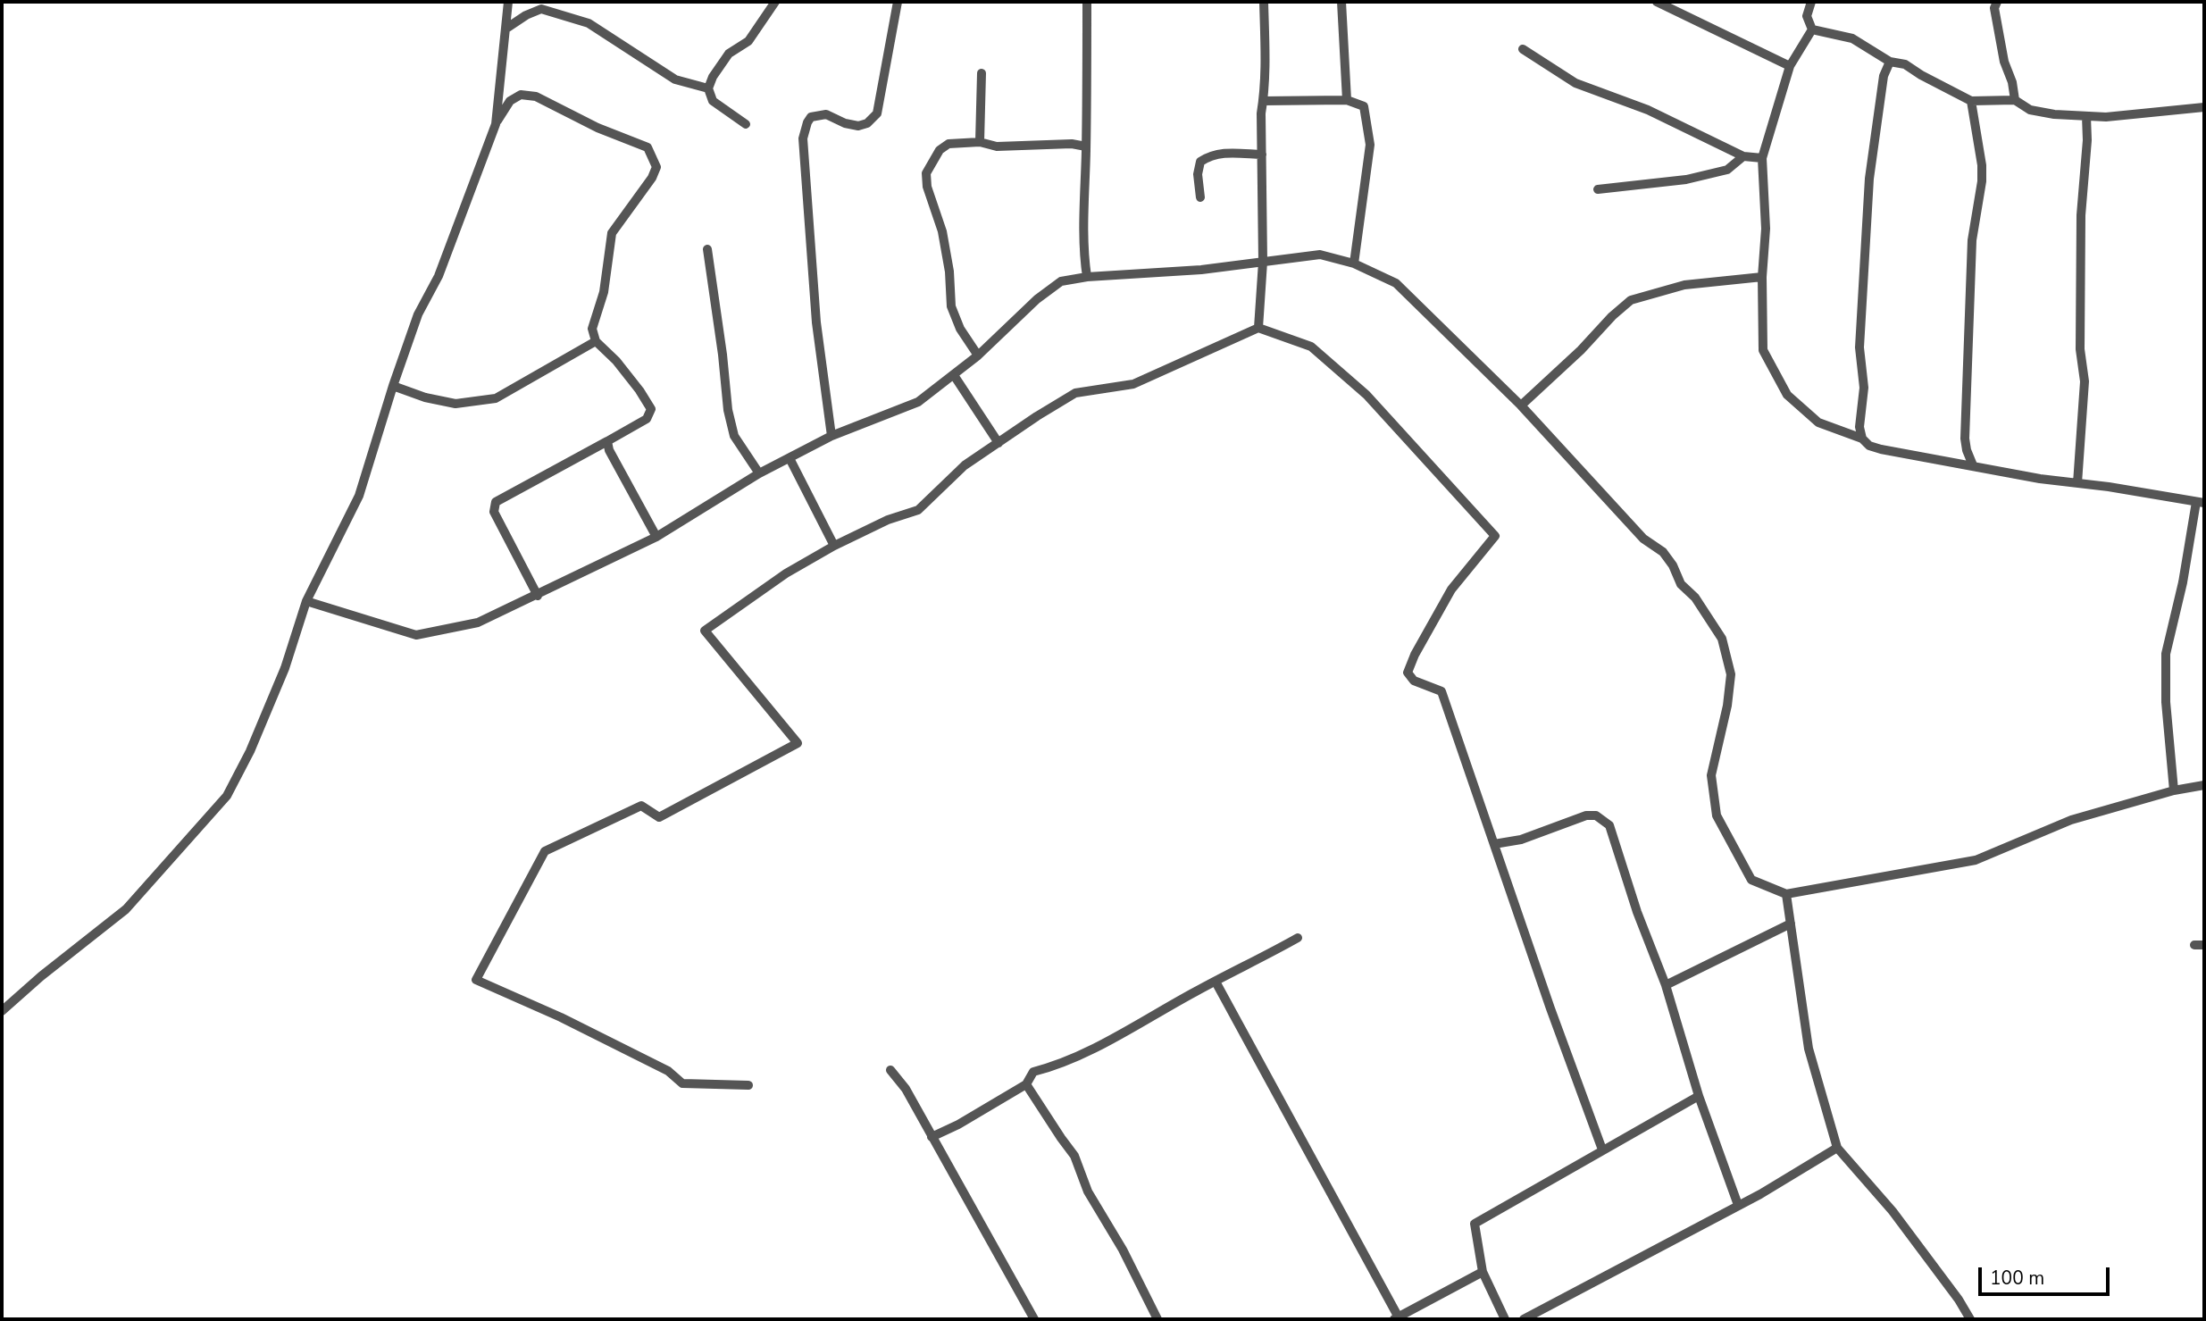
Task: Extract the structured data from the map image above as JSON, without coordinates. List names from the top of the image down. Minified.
{"scale_bar":"100 m"}
